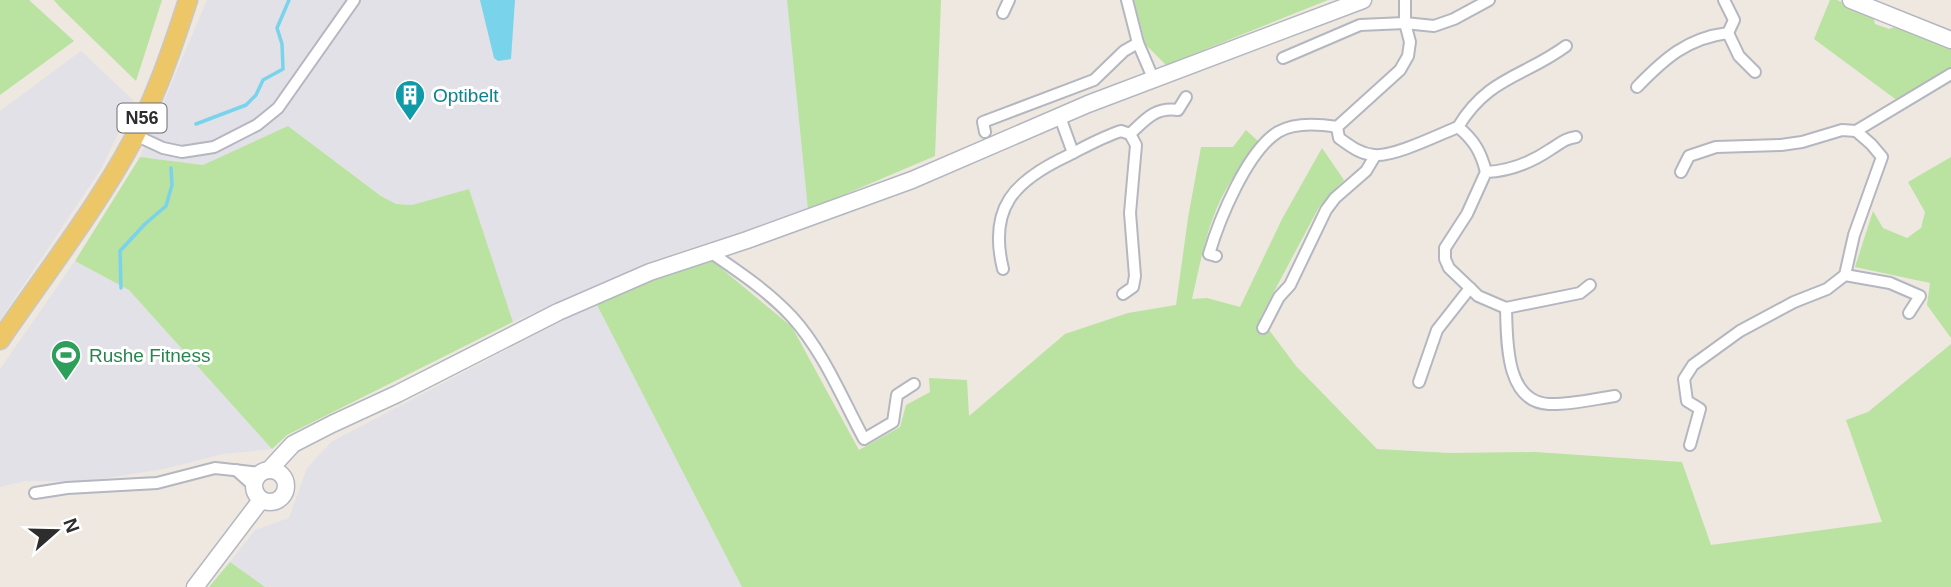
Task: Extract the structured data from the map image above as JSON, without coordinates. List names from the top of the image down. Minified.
{"streets":{"main road":["N56"]},"places":{"building":["Optibelt"],"sports":["Rushe Fitness"]},"north":"right"}
